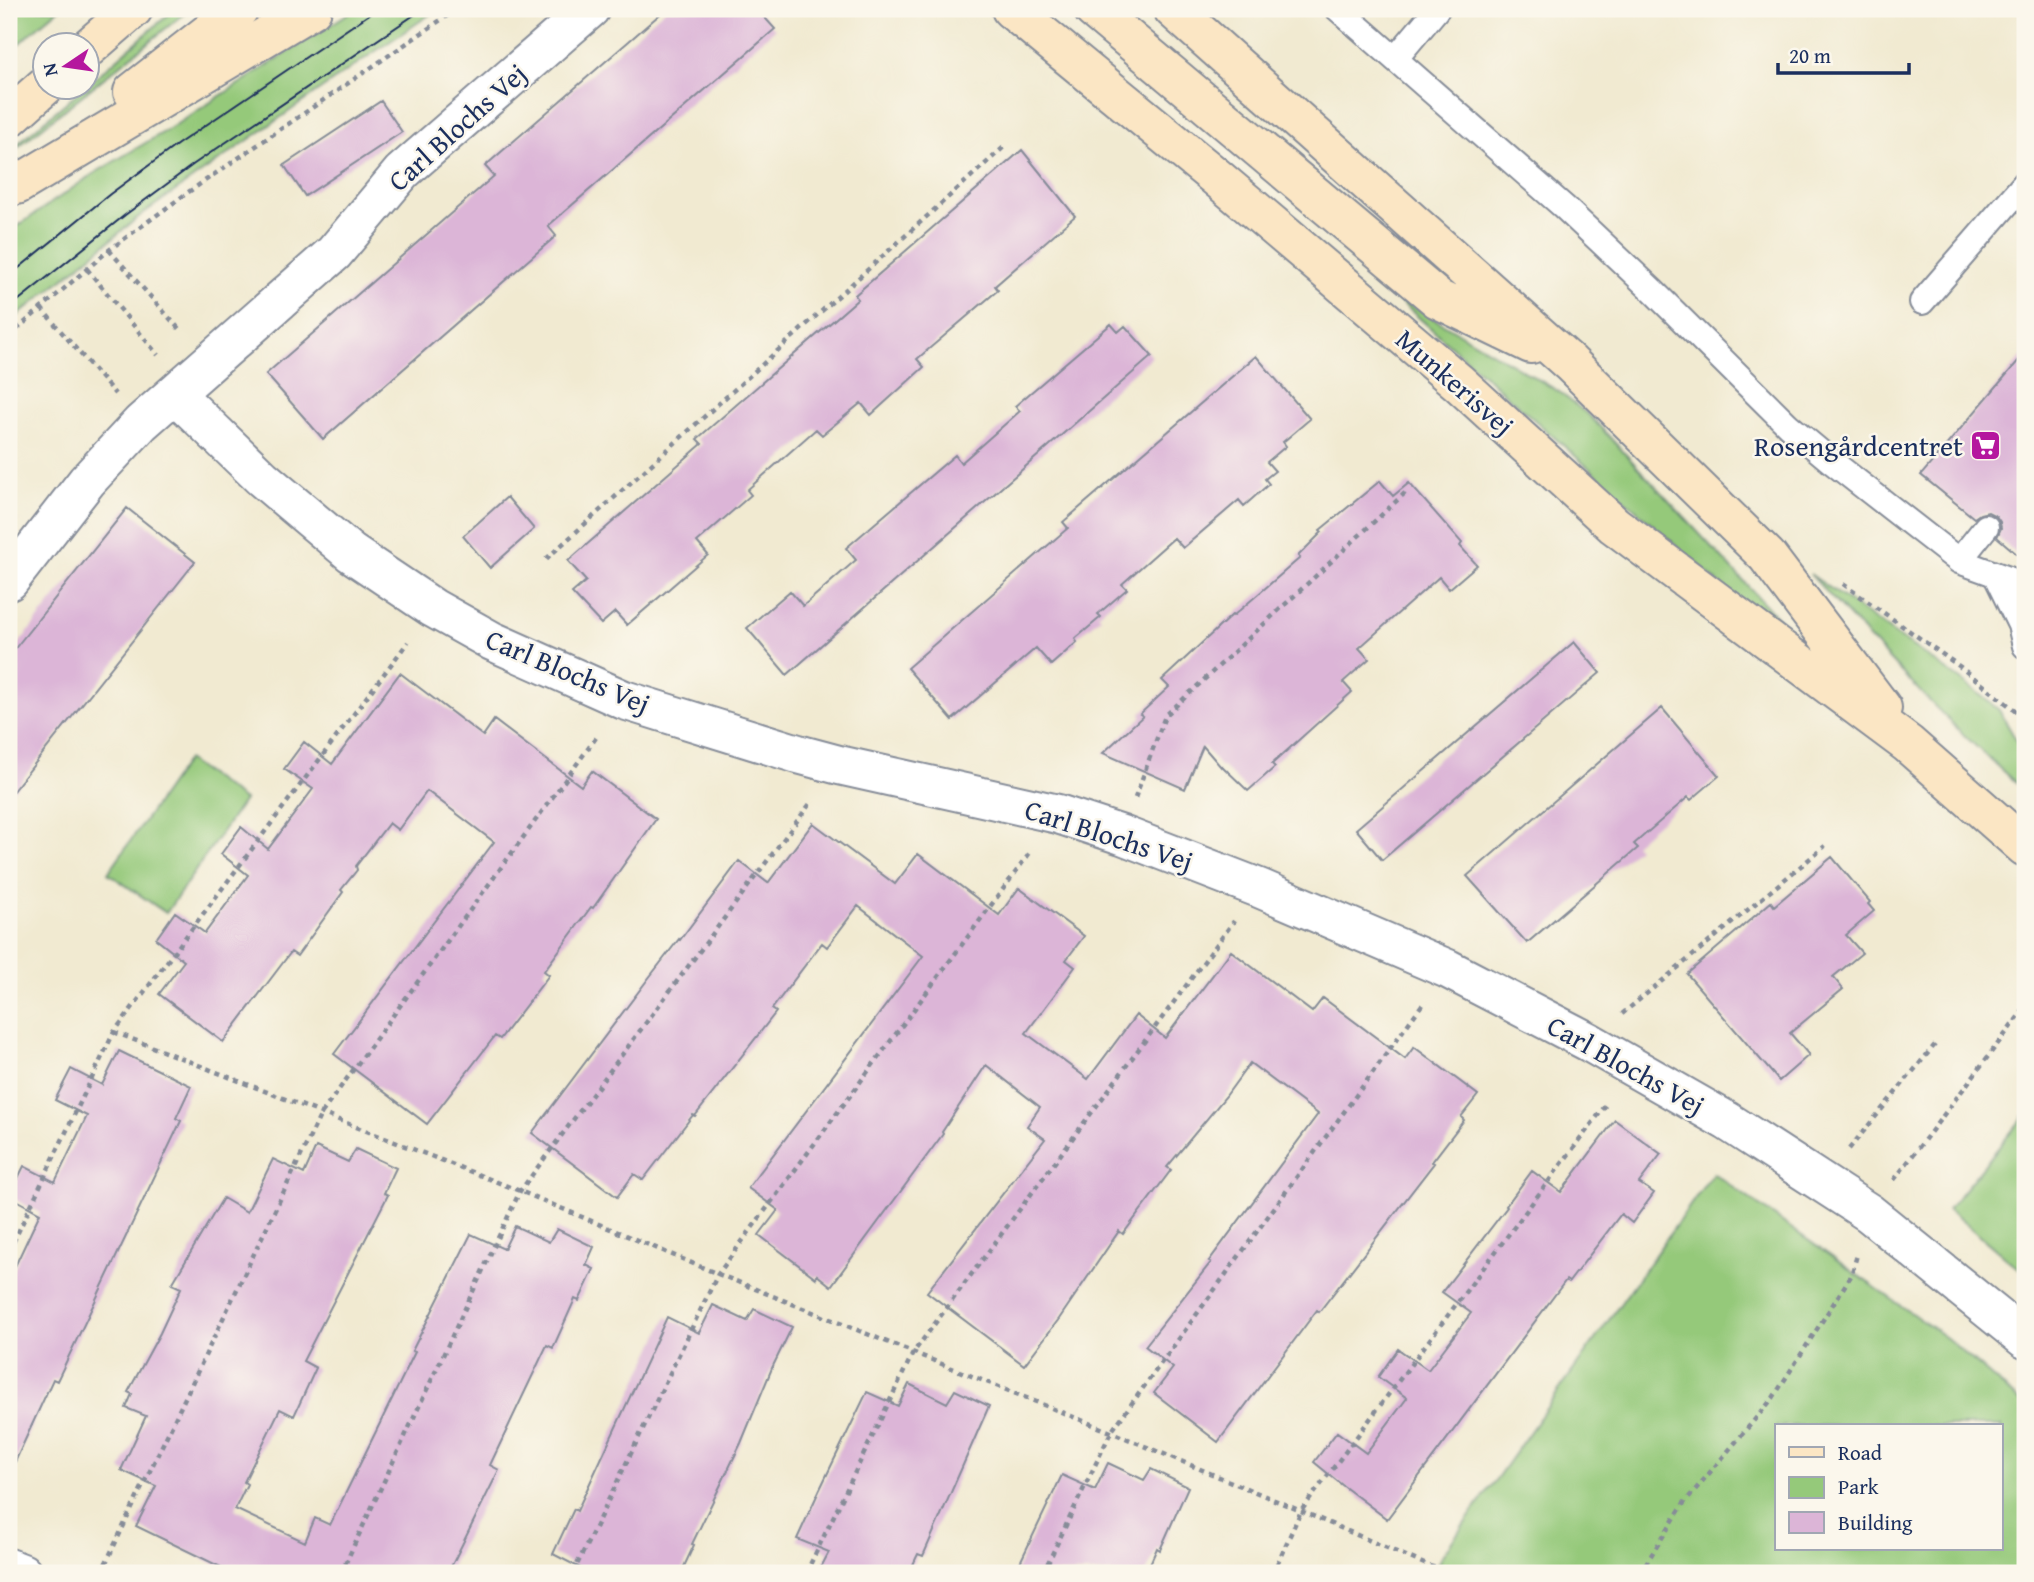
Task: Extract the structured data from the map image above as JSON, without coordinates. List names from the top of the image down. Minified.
{"streets":{"main road":["Munkerisvej"],"street":["Carl Blochs Vej"]},"places":{"supermarket":["Rosengårdcentret"]},"legend":["Road","Park","Building"],"scale_bar":"20 m","north":"left"}
